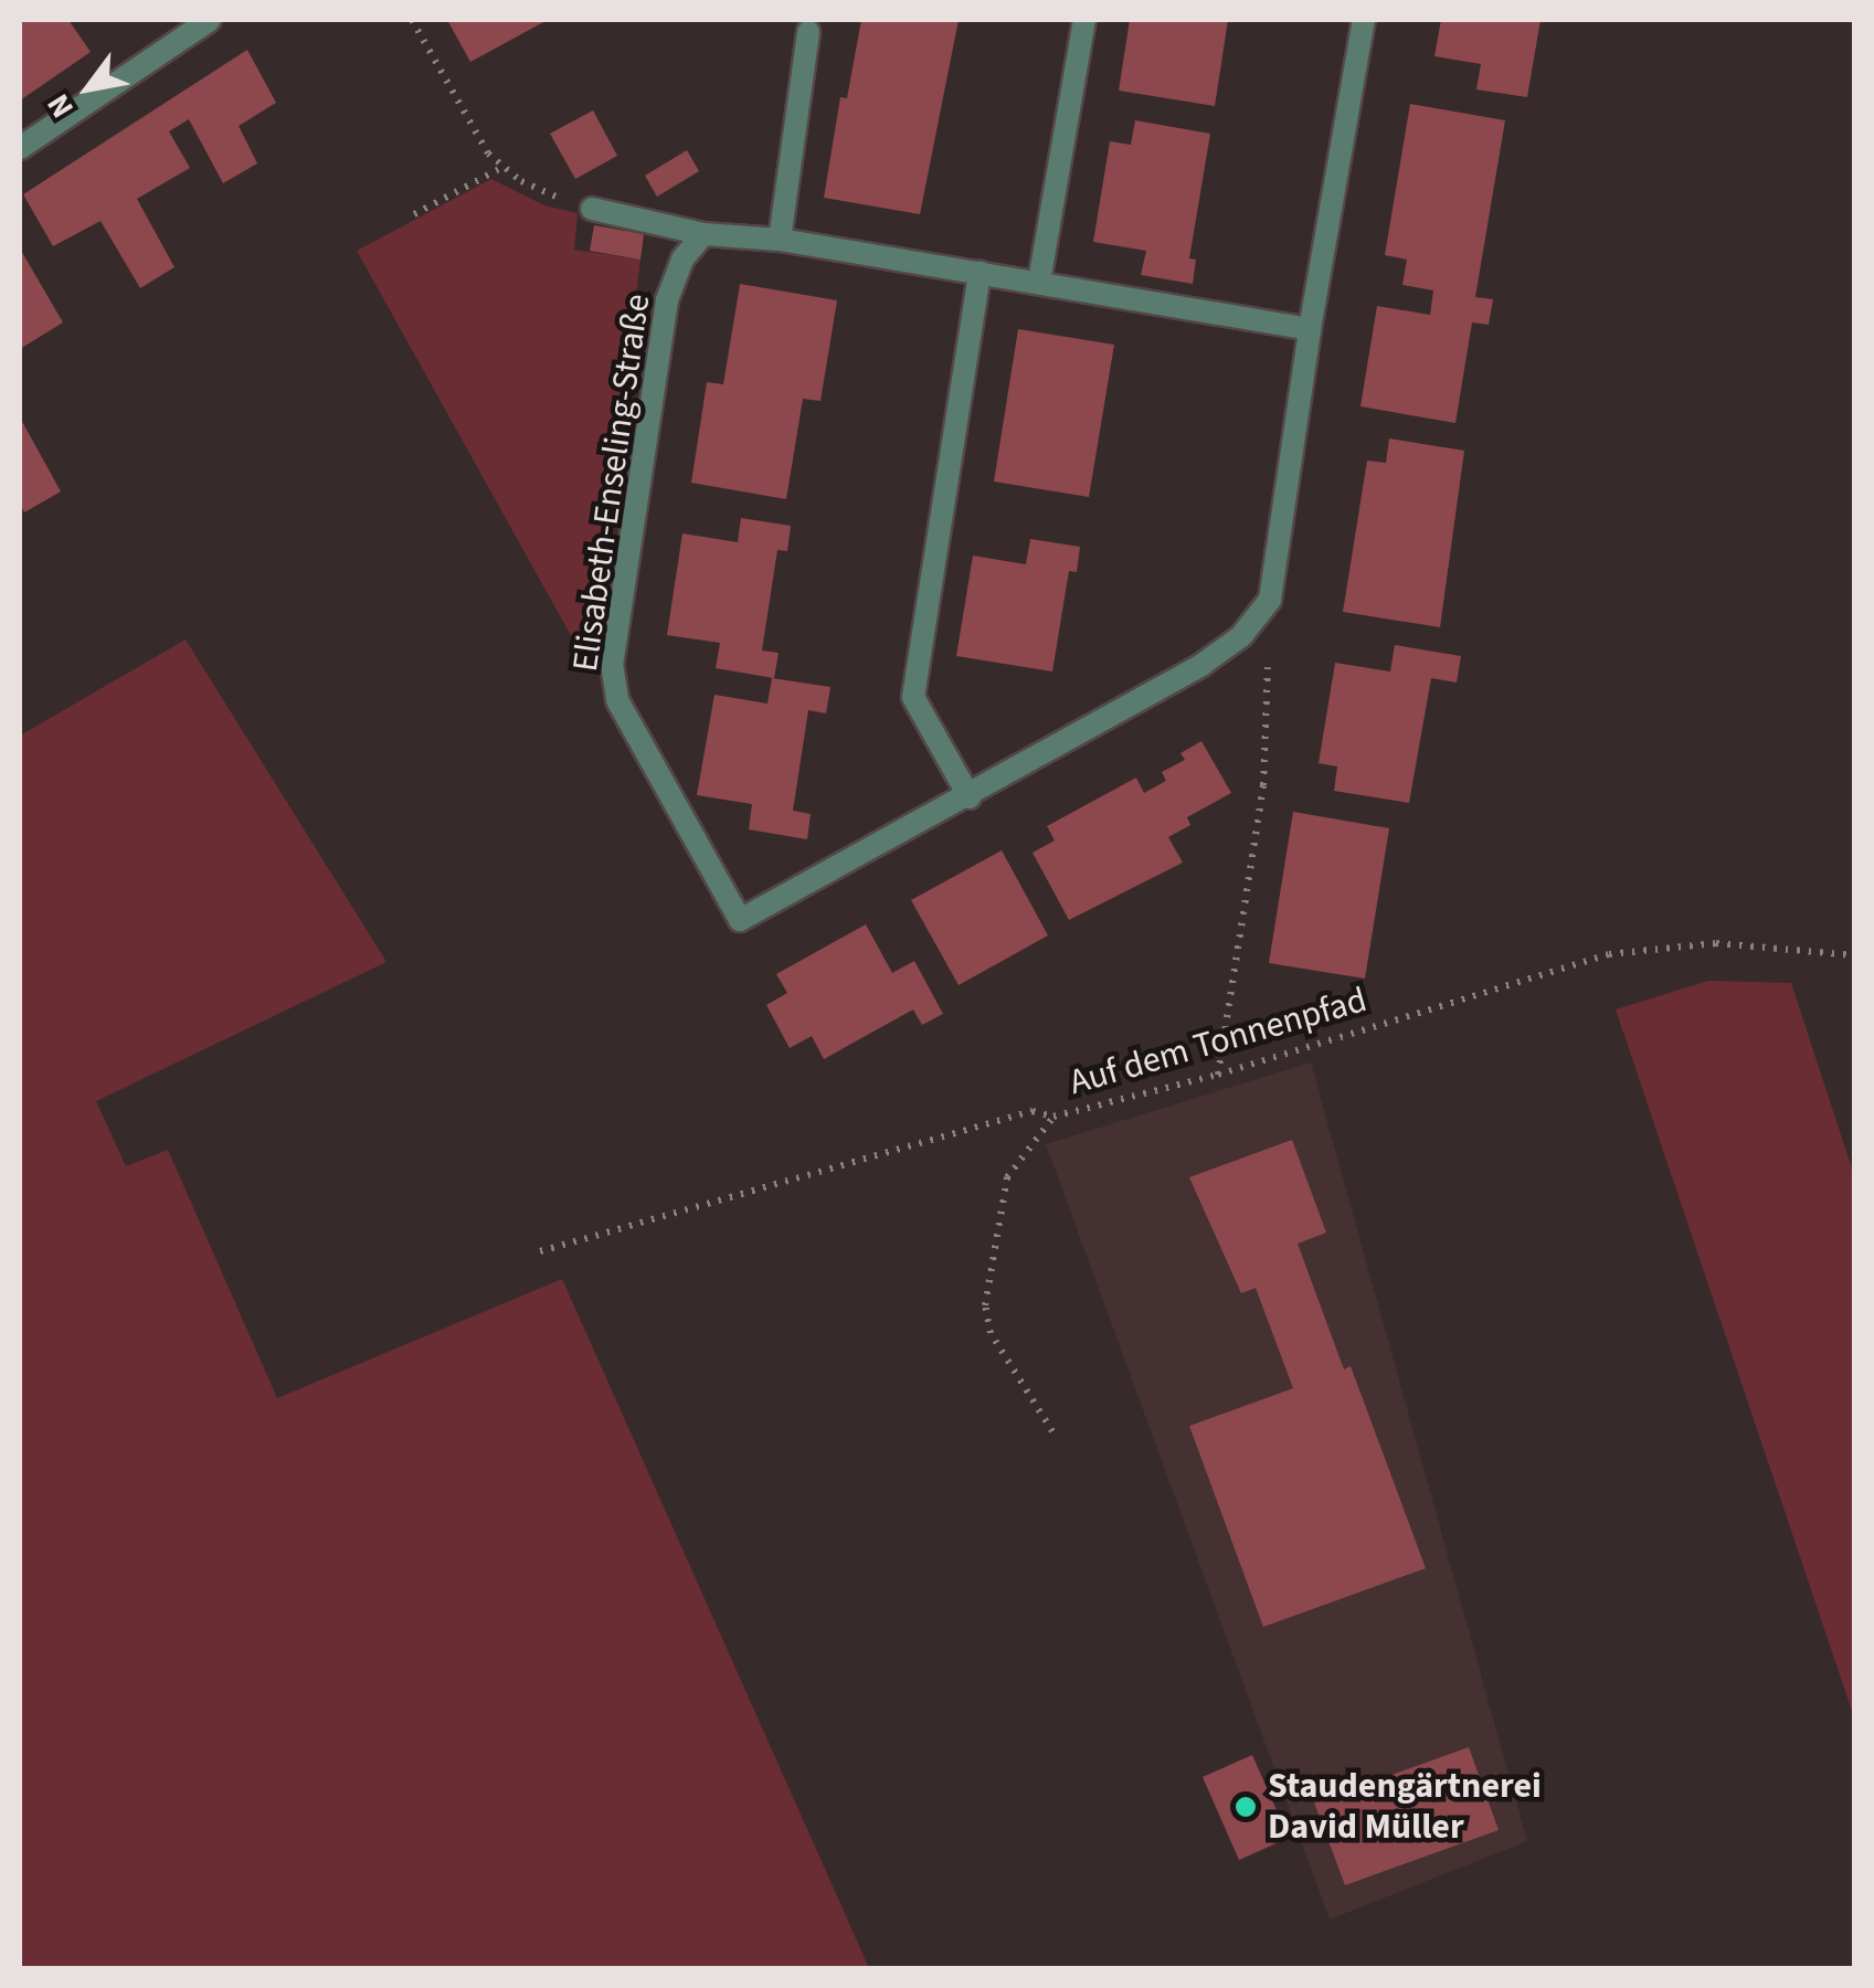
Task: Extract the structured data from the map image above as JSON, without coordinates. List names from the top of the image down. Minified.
{"streets":{"street":["Elisabeth-Enseling-Straße"],"path":["Auf dem Tonnenpfad"]},"places":["Staudengärtnerei David Müller"],"north":"bottom left"}
